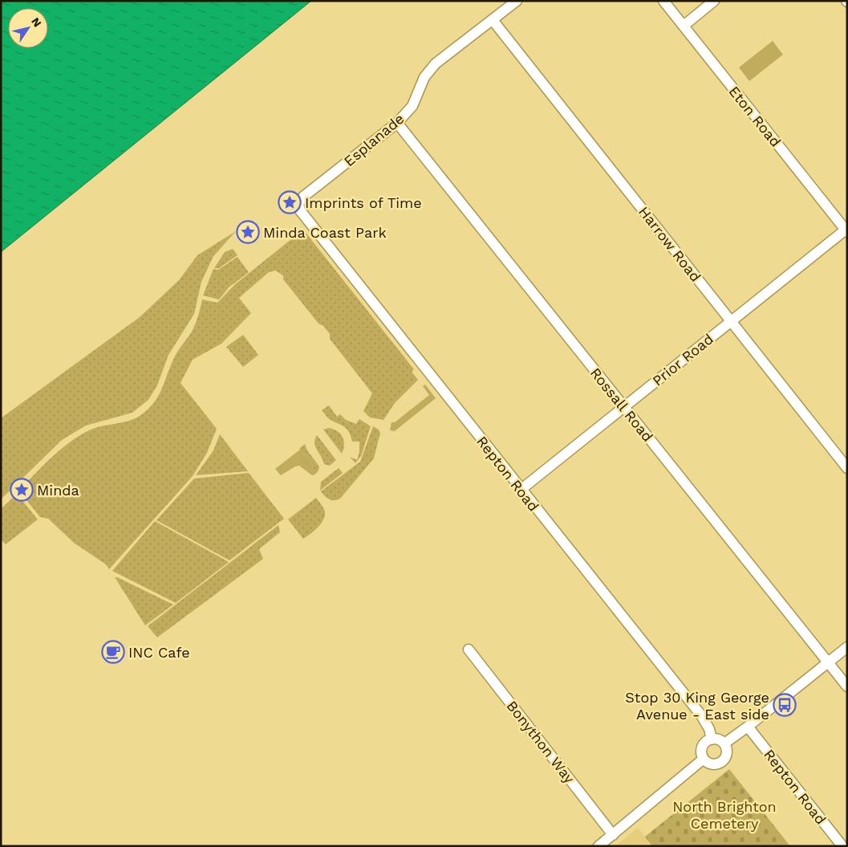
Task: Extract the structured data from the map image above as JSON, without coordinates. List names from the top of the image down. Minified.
{"streets":{"street":["Eton Road","Esplanade","Harrow Road","Prior Road","Rossall Road","Repton Road","Bonython Way"]},"crossings":[["Eton Road","Prior Road"],["Esplanade","Harrow Road"],["Esplanade","Rossall Road"],["Esplanade","Repton Road"],["Harrow Road","Prior Road"],["Prior Road","Rossall Road"],["Prior Road","Repton Road"]],"parks":["North Brighton Cemetery"],"places":{"place":["Imprints of Time","Minda Coast Park","Minda"],"cafe":["INC Cafe"],"bus stop":["Stop 30 King George Avenue - East side"]},"north":"top right"}
